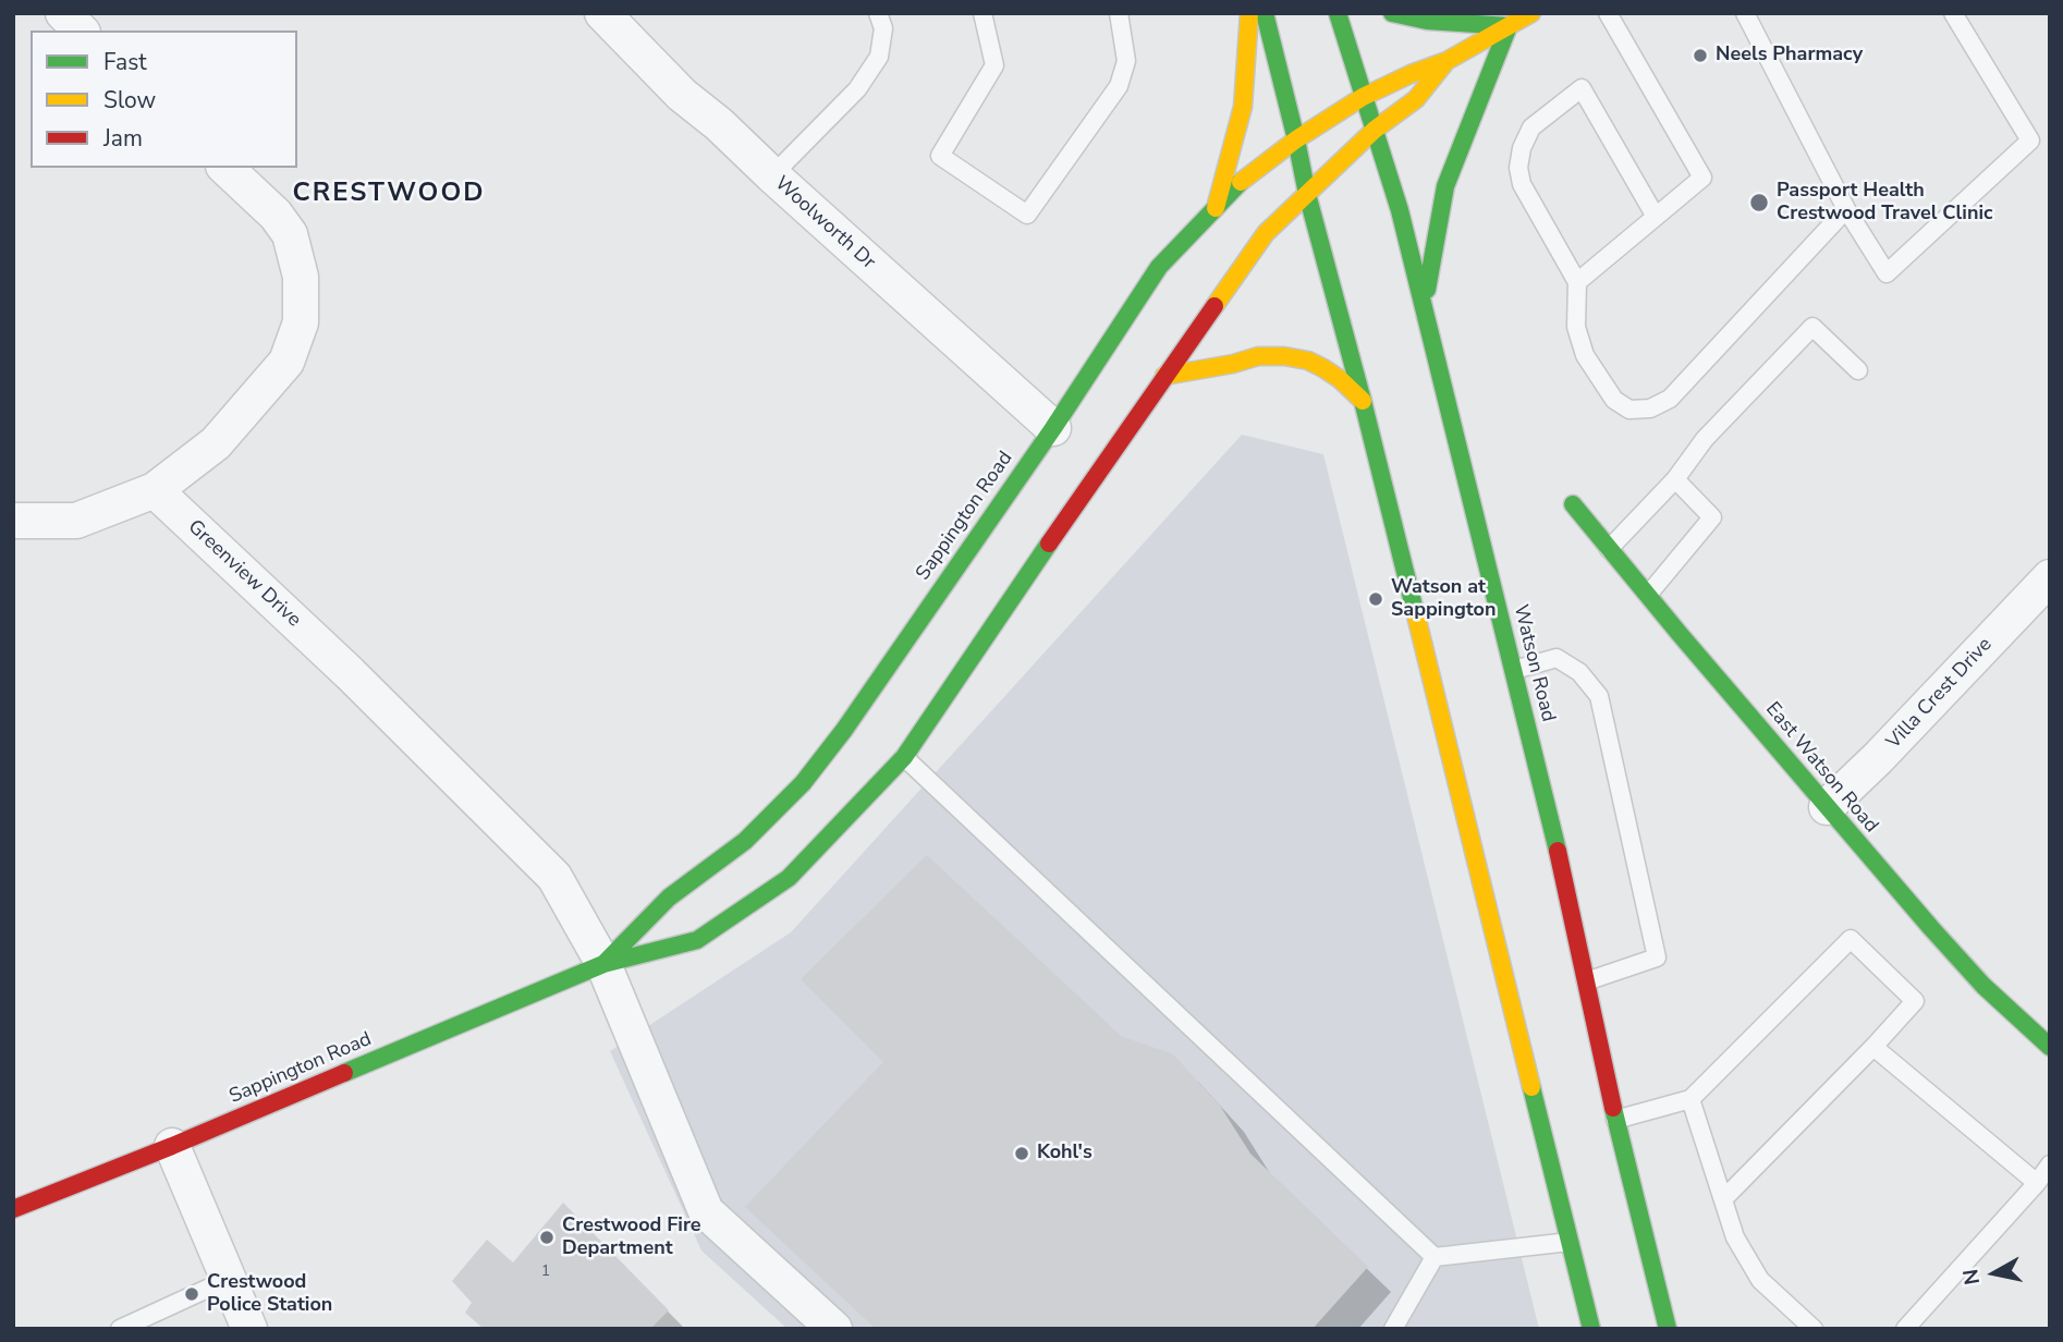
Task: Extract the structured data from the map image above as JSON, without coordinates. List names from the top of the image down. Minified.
{"streets":{"main road":["Sappington Road","Watson Road","East Watson Road"],"street":["Woolworth Dr","Greenview Drive","Villa Crest Drive"]},"crossings":[["Woolworth Dr","Sappington Road"],["Sappington Road","Greenview Drive"],["Sappington Road","Watson Road"],["Villa Crest Drive","East Watson Road"]],"districts":["CRESTWOOD"],"places":["Neels Pharmacy","Passport Health Crestwood Travel Clinic","Watson at Sappington","Kohl's","Crestwood Fire Department","Crestwood Police Station"],"house_numbers":["1"],"legend":["Fast","Slow","Jam"],"north":"left"}
